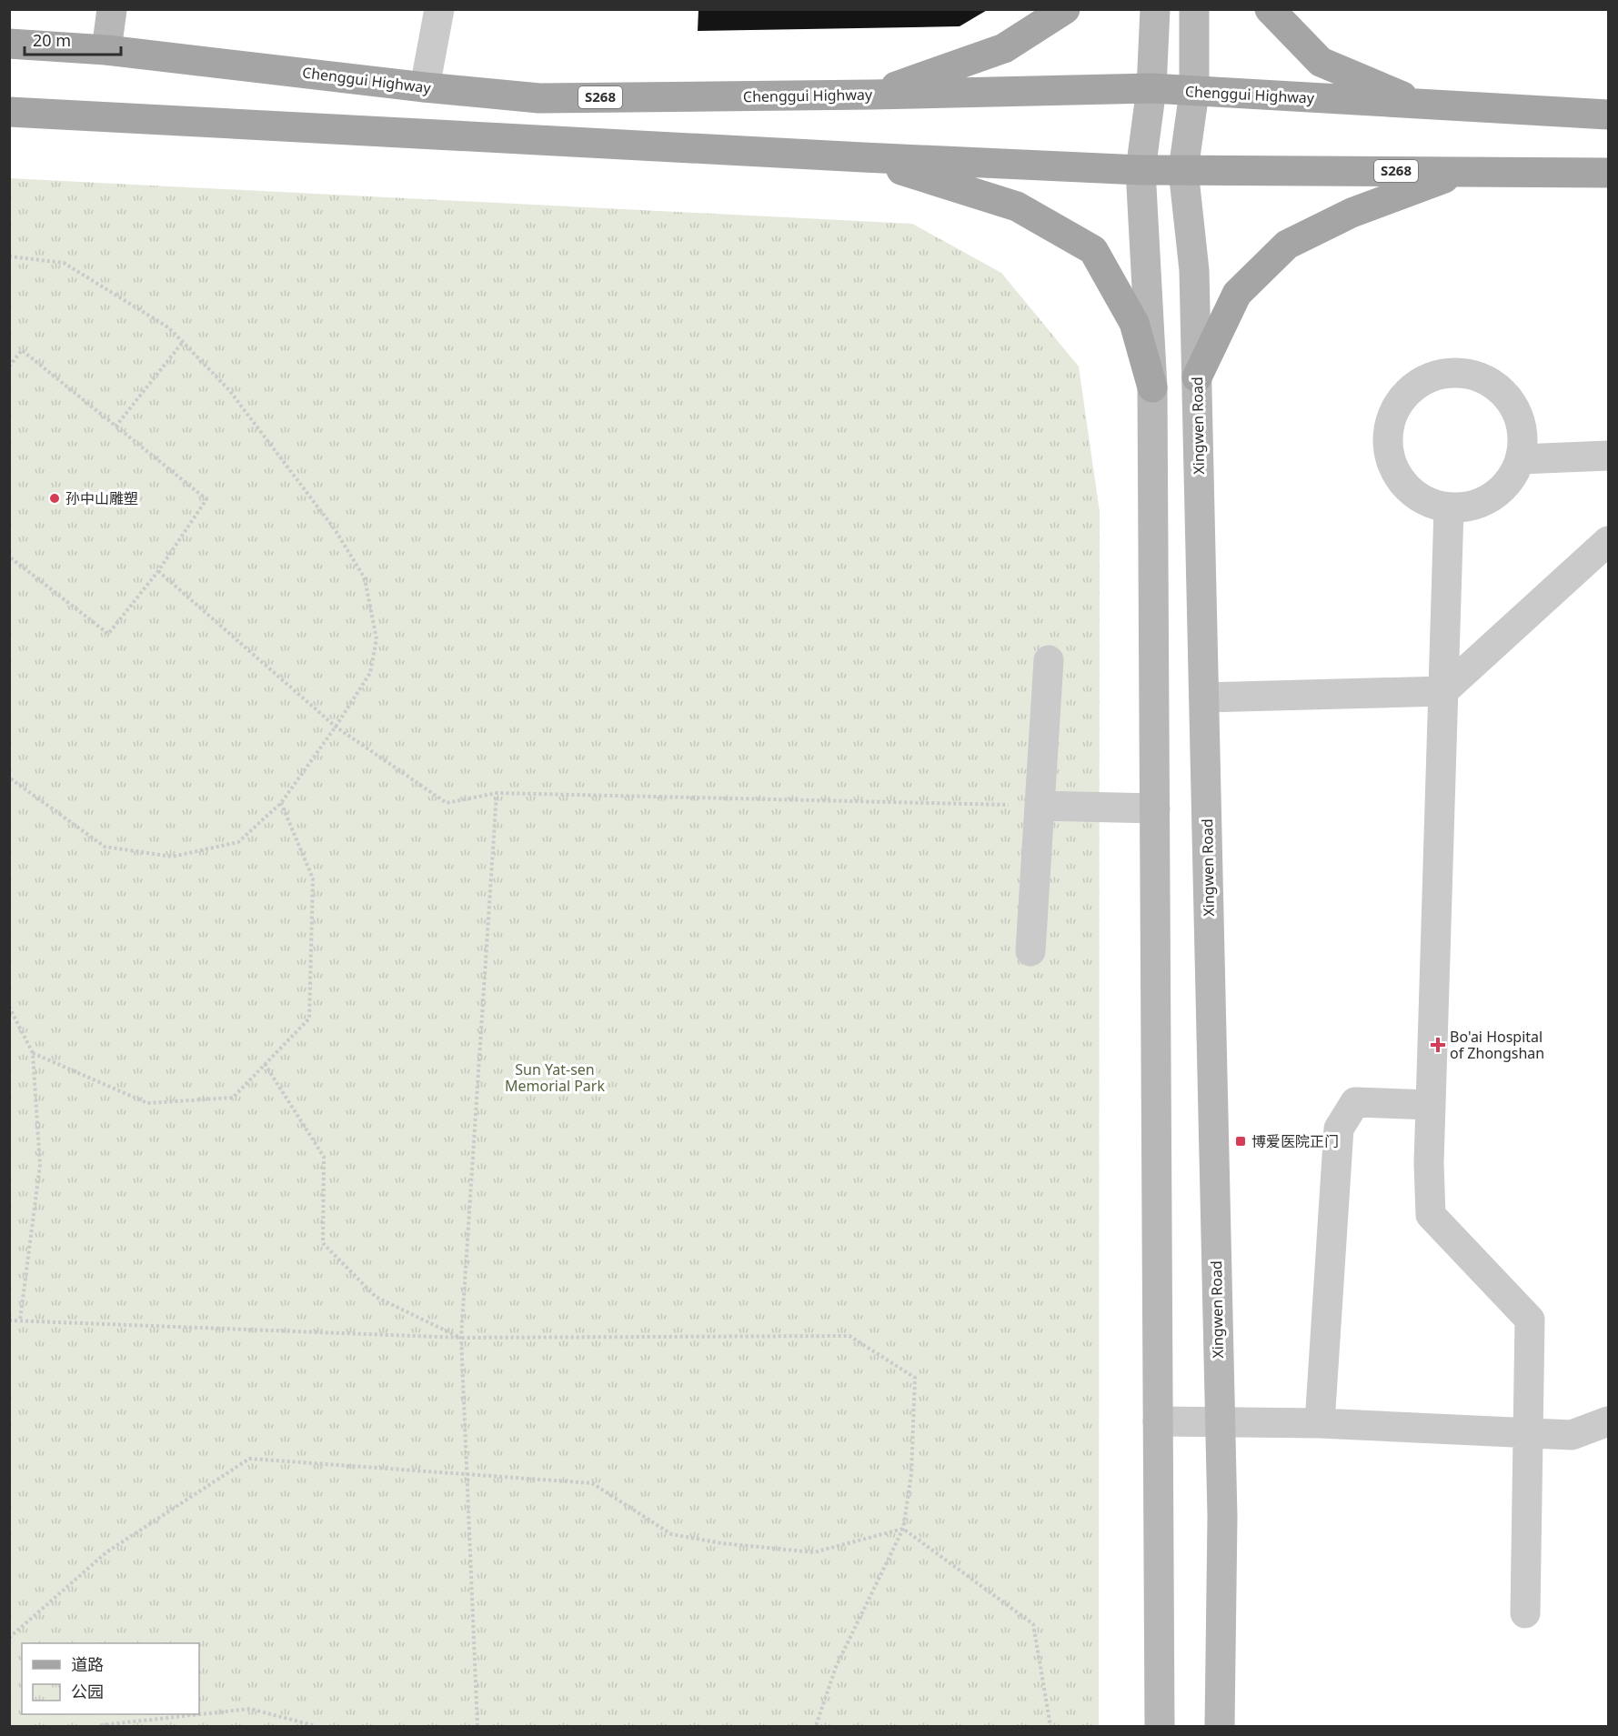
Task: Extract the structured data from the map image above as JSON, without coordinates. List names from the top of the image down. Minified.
{"streets":{"main road":["Chenggui Highway","S268","Xingwen Road"]},"crossings":[["Chenggui Highway","Xingwen Road"],["S268","Xingwen Road"]],"parks":["Sun Yat-sen Memorial Park"],"places":{"other":["孙中山雕塑"],"health":["Bo'ai Hospital of Zhongshan"],"transit":["博爱医院正门"]},"legend":["道路","公园"],"scale_bar":"20 m"}
